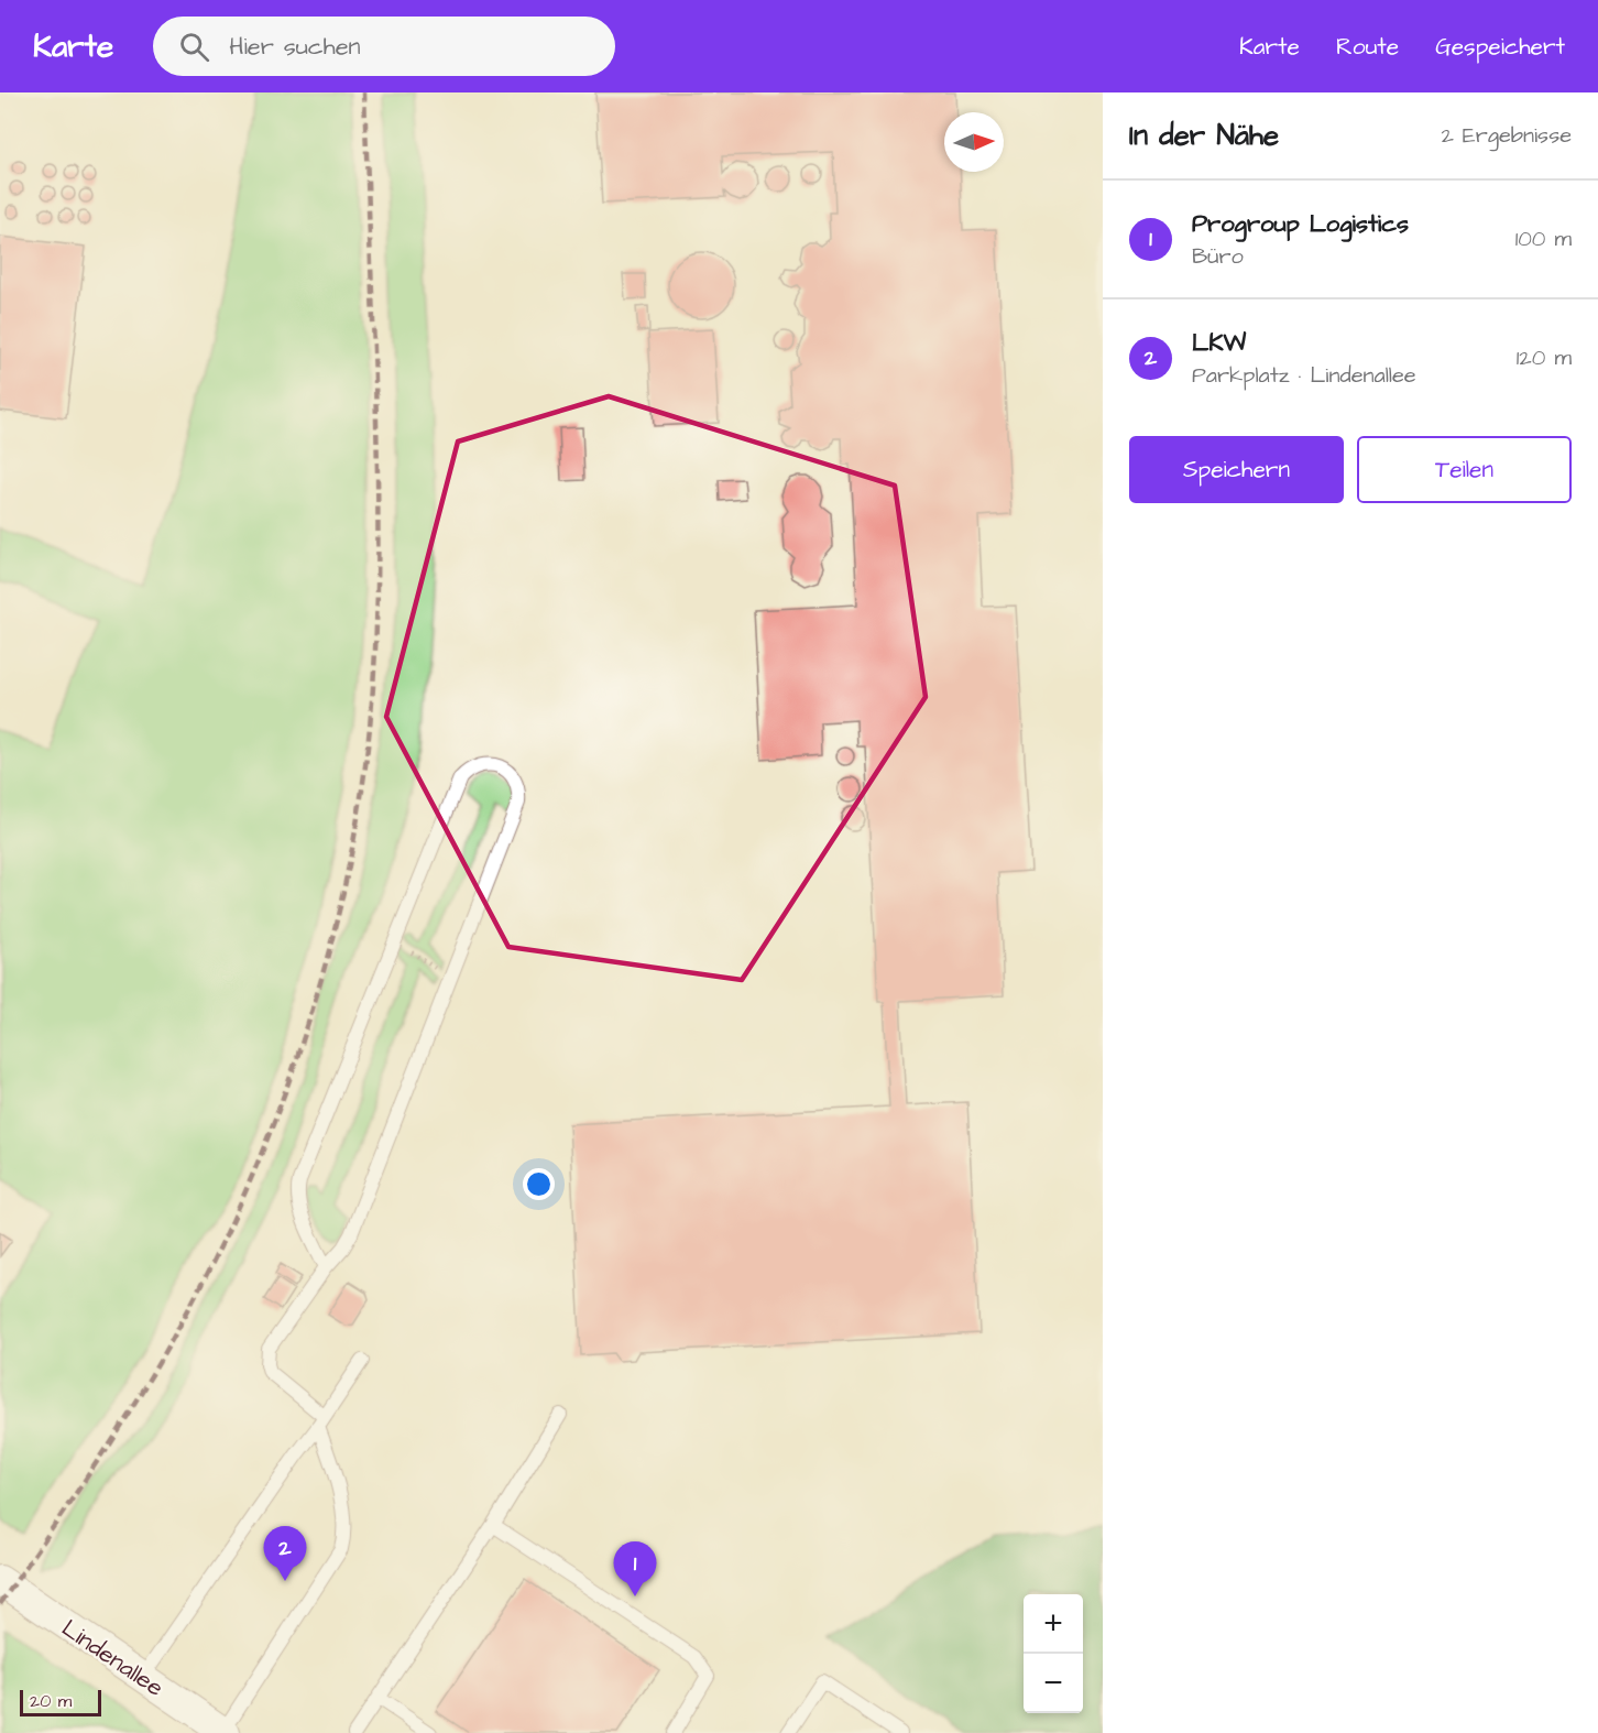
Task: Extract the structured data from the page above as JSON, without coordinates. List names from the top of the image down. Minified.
{"streets":{"street":["Lindenallee"]},"scale_bar":"20 m","north":"right","page":{"header":"Karte","search":"Hier suchen","nav":["Karte","Route","Gespeichert"],"heading":["In der Nähe","2 Ergebnisse"],"list":[{"mark":"1","name":"Progroup Logistics","note":"Büro","value":"100 m"},{"mark":"2","name":"LKW","note":"Parkplatz · Lindenallee","value":"120 m"}],"buttons":["Speichern","Teilen"],"pins":["2","1"],"map_buttons":["+","−"],"scale":"20 m"}}
